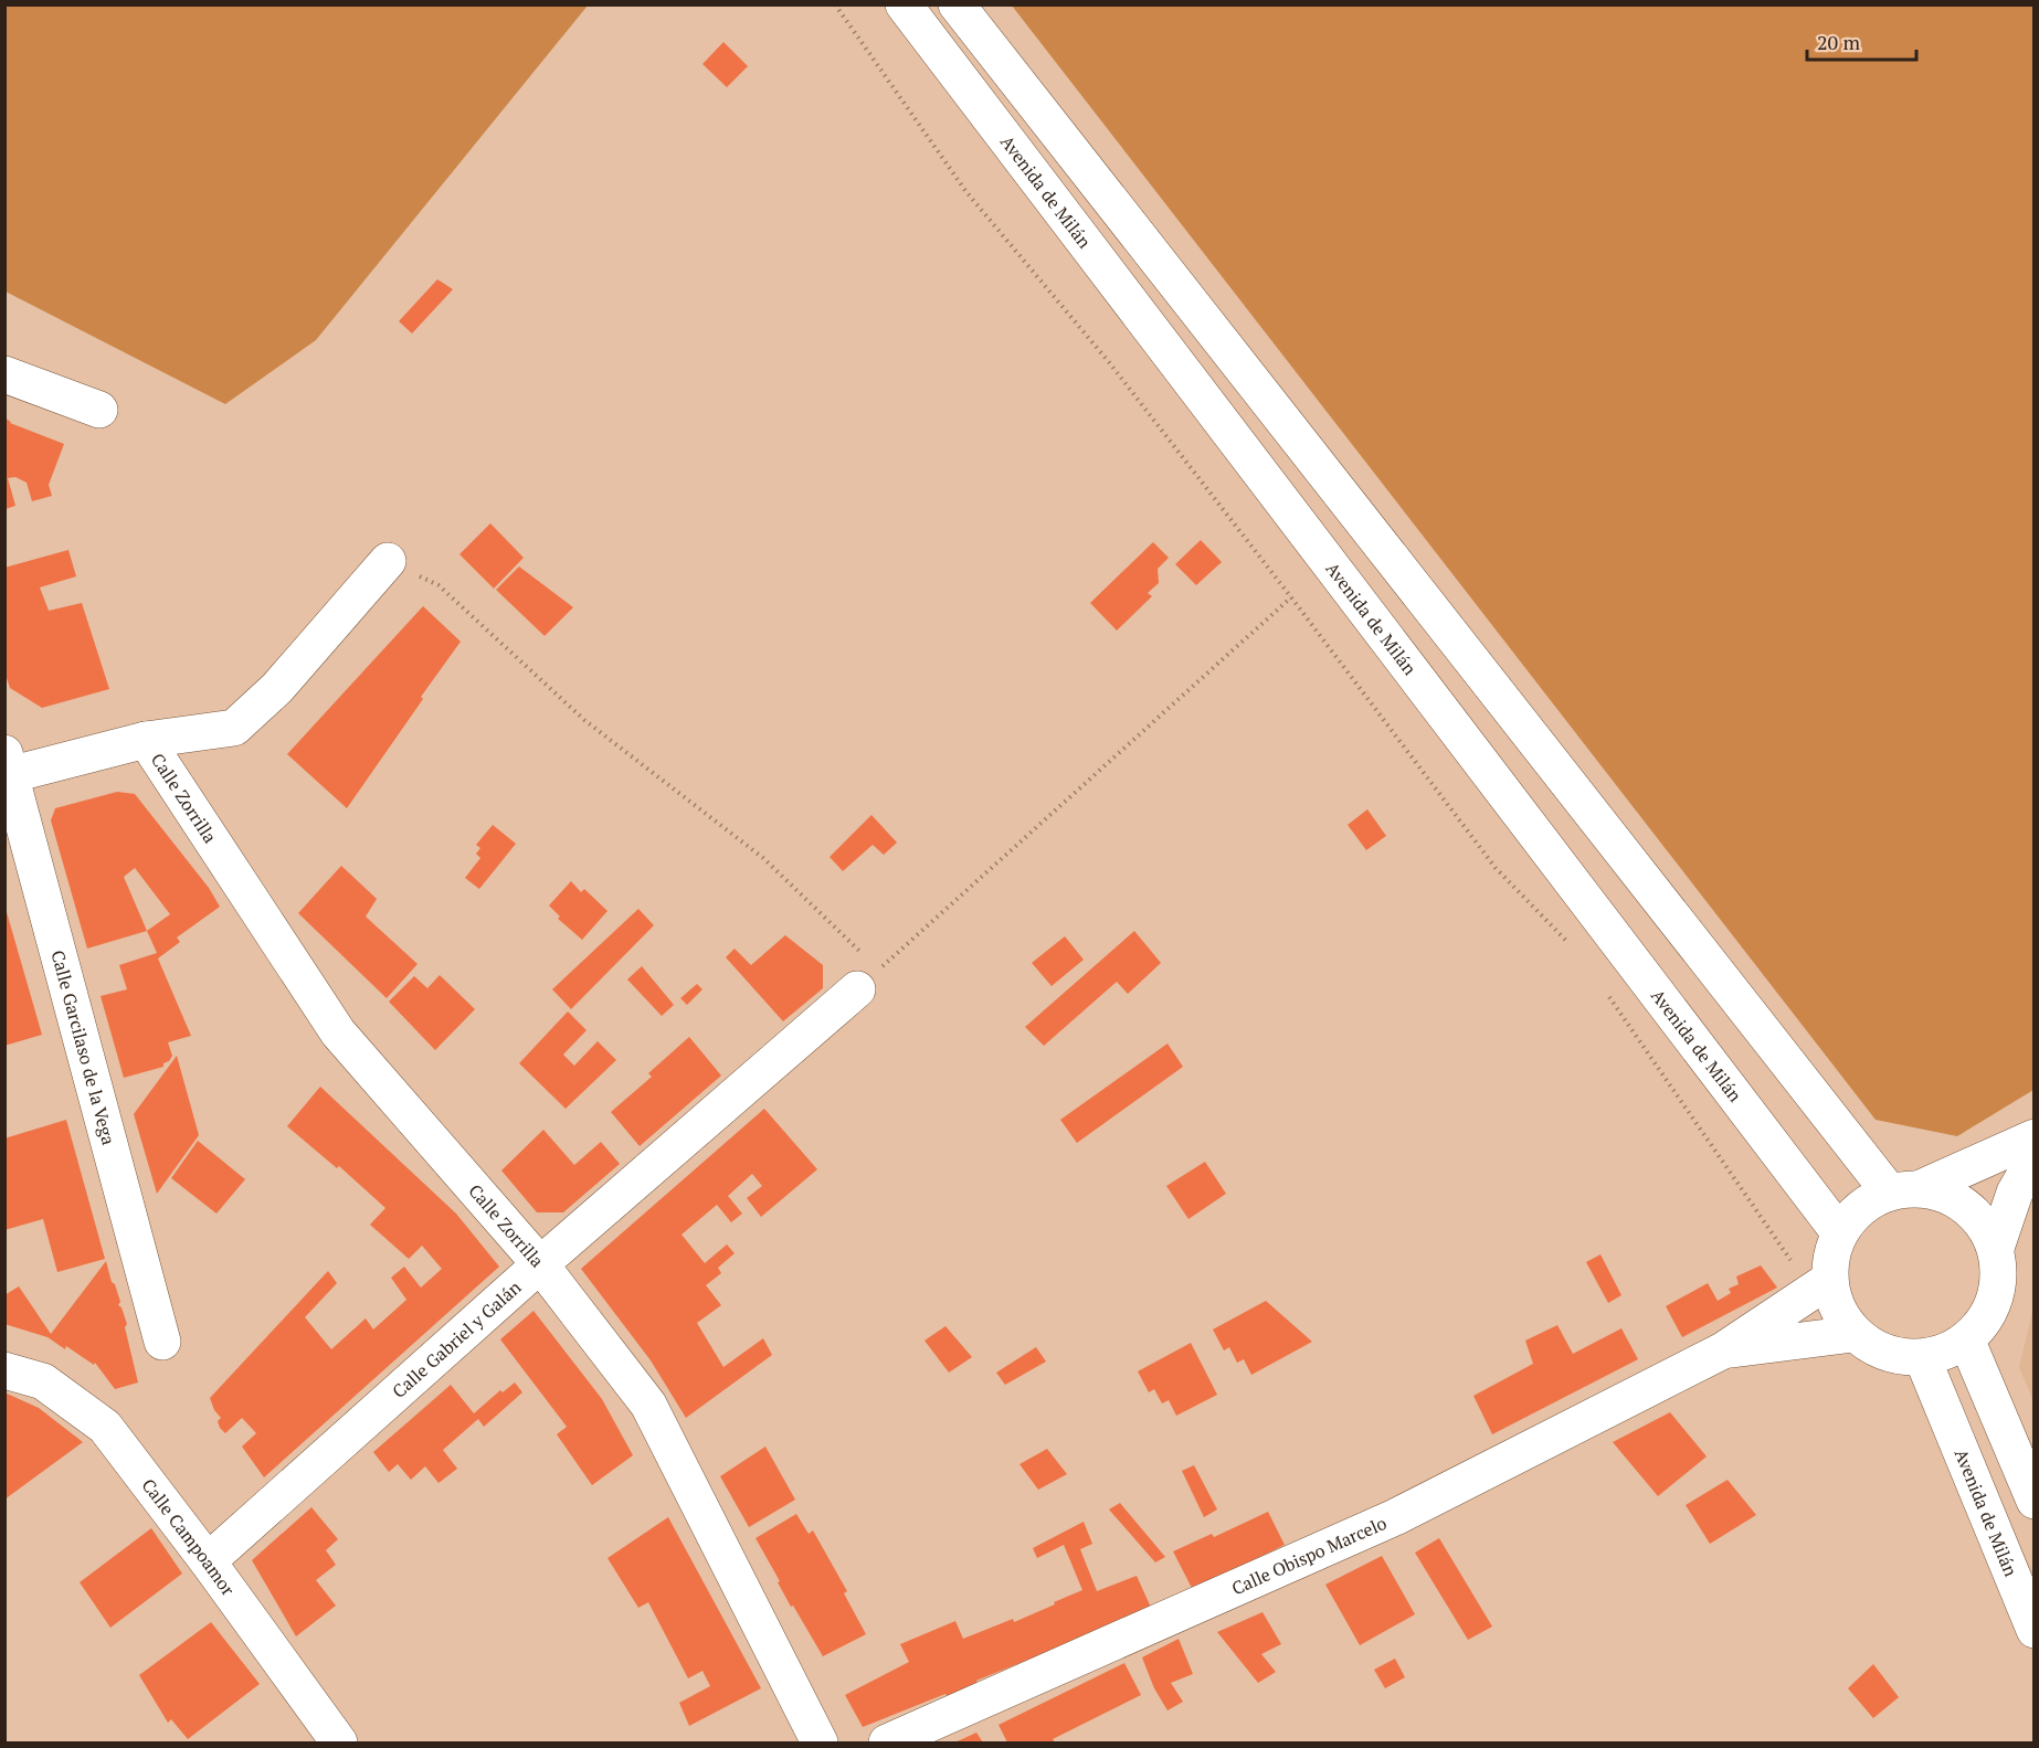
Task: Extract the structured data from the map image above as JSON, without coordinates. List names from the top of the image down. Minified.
{"streets":{"street":["Avenida de Milán","Calle Zorrilla","Calle Garcilaso de la Vega","Calle Gabriel y Galán","Calle Campoamor","Calle Obispo Marcelo"]},"crossings":[["Avenida de Milán","Calle Obispo Marcelo"],["Calle Zorrilla","Calle Gabriel y Galán"],["Calle Gabriel y Galán","Calle Campoamor"]],"scale_bar":"20 m"}
